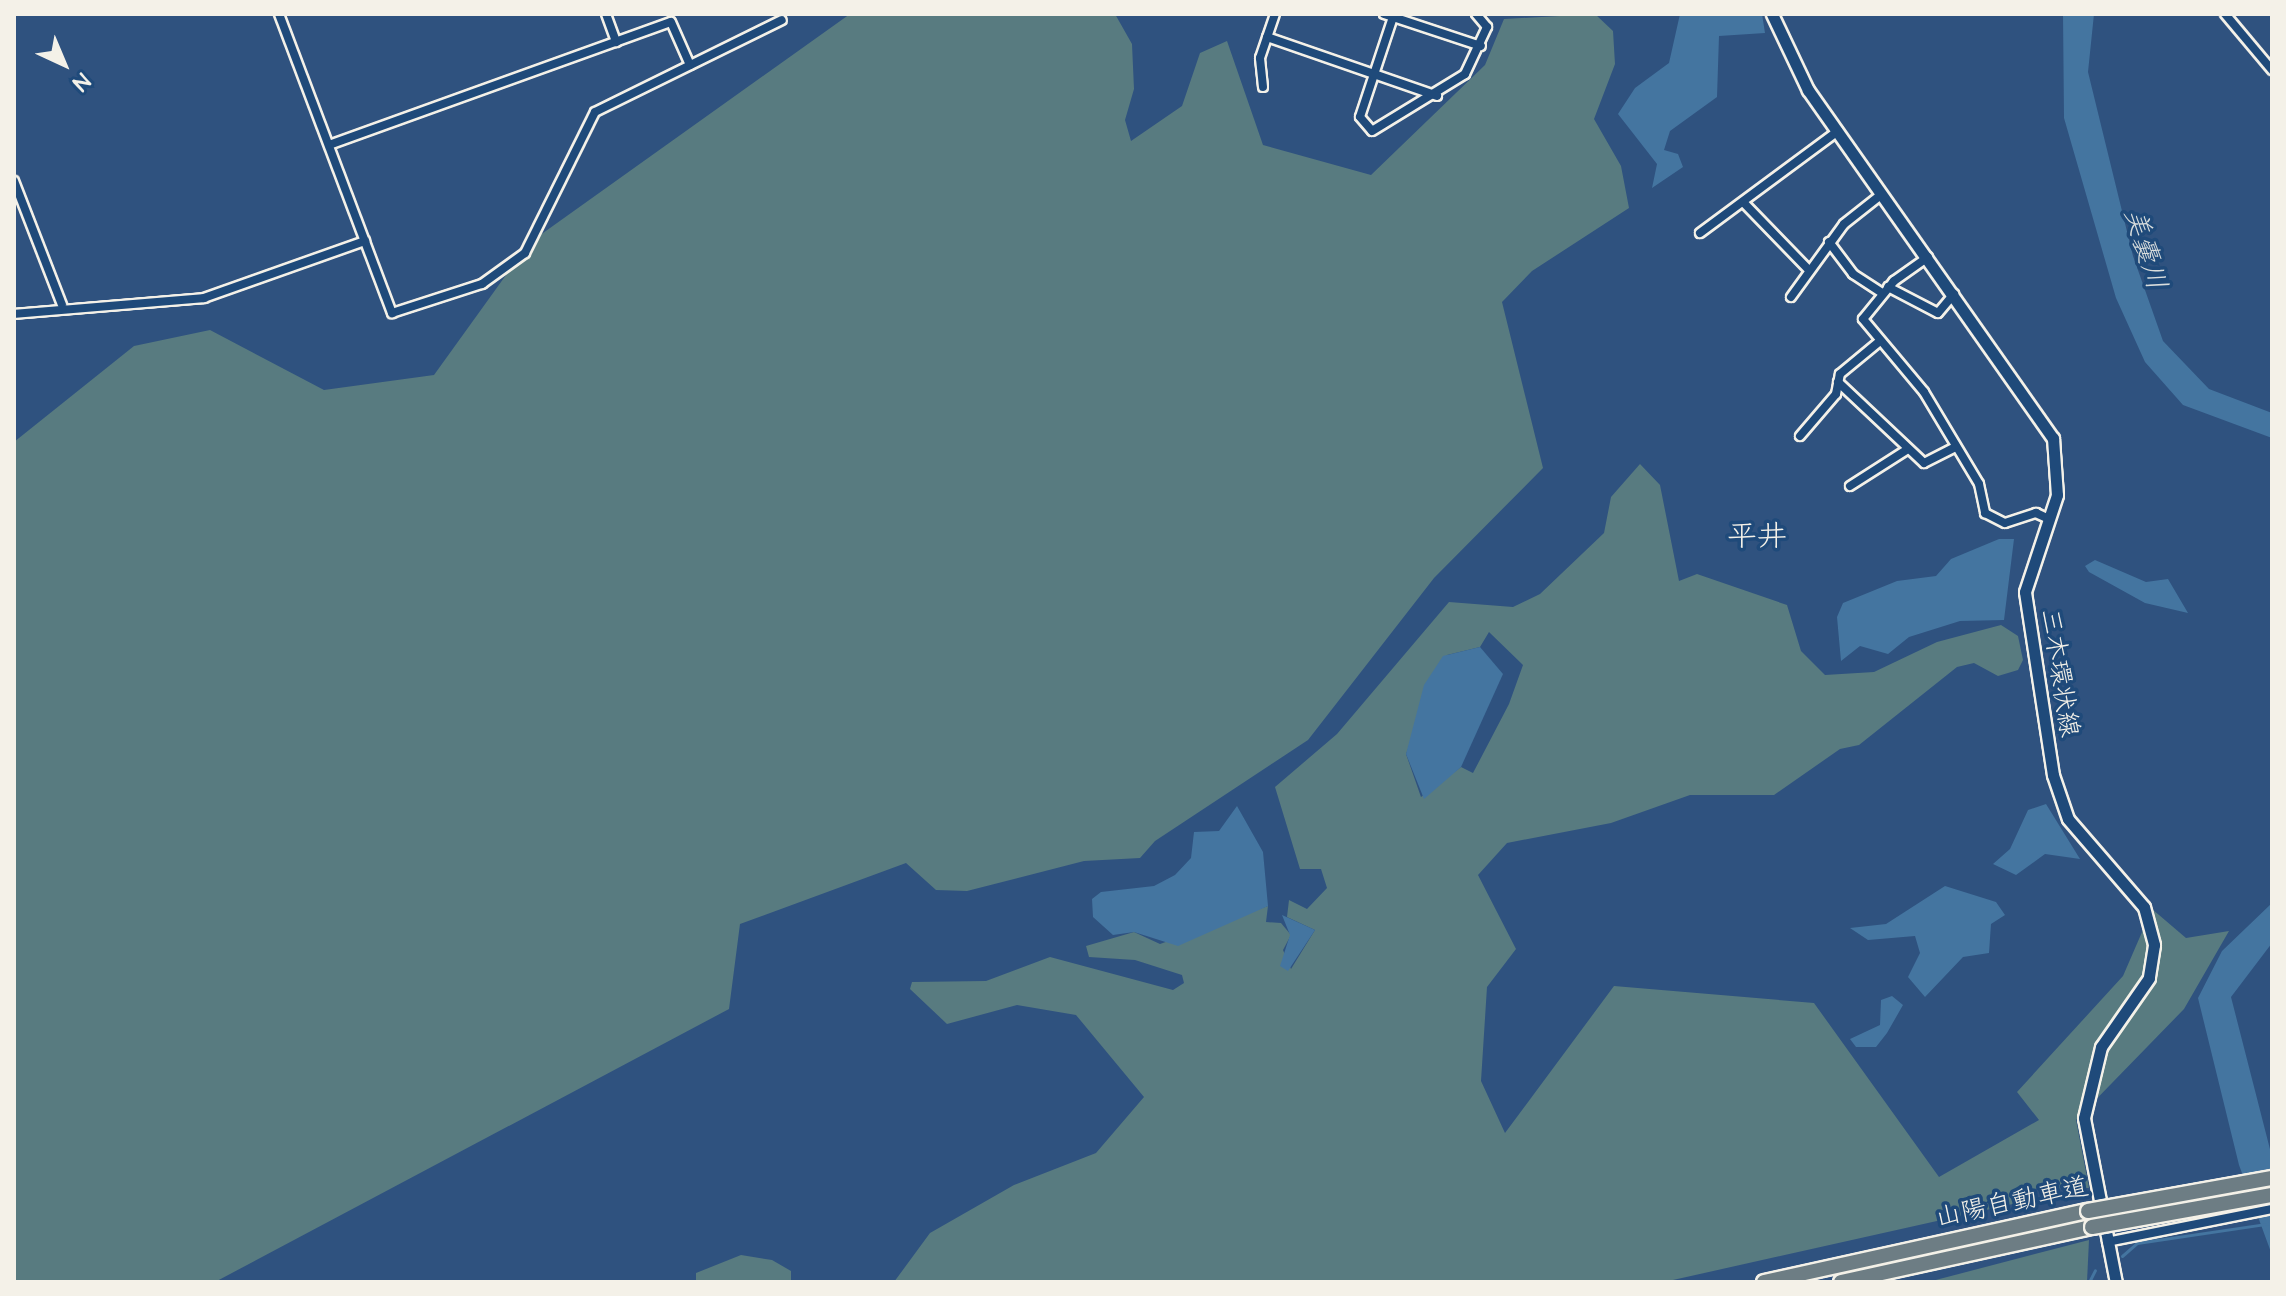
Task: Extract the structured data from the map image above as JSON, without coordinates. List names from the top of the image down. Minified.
{"streets":{"highway":["山陽自動車道"],"main road":["三木環状線"]},"districts":["平井"],"water":["美嚢川"],"north":"bottom right"}
